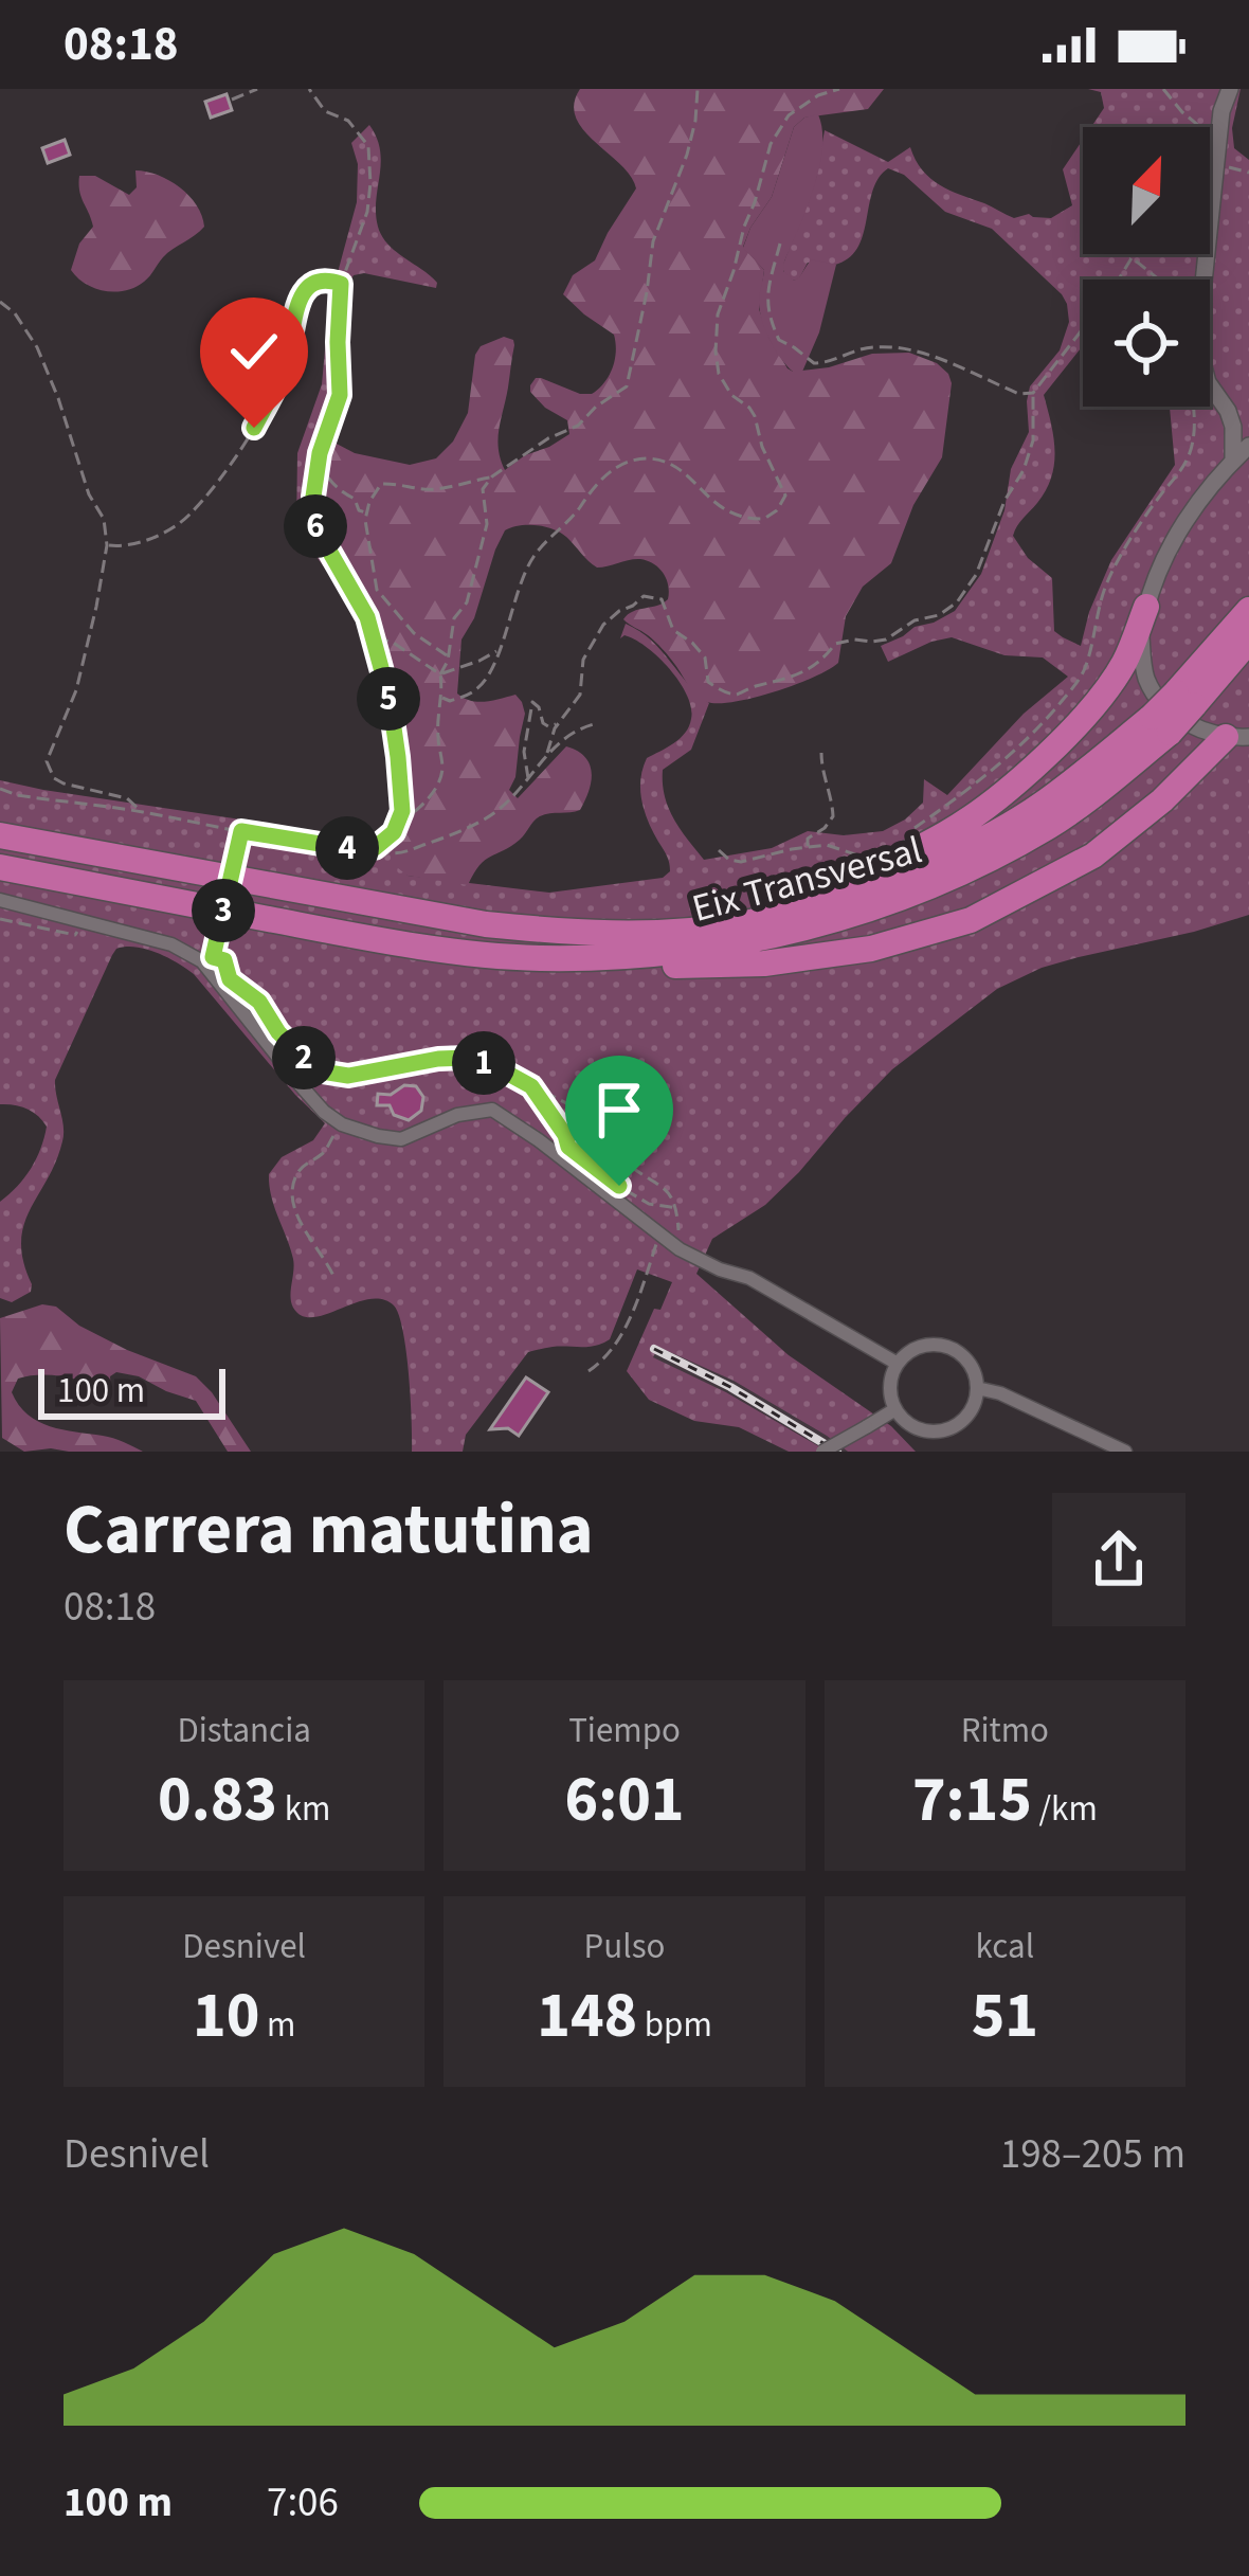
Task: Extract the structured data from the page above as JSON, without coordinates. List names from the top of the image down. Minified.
{"streets":{"highway":["Eix Transversal"]},"scale_bar":"100 m","north":"top right","page":{"status":"08:18","pins":["6","5","4","3","2","1"],"scale":"100 m","heading":["Carrera matutina","08:18"],"stats":[["Distancia","0.83 km"],["Tiempo","6:01"],["Ritmo","7:15 /km"],["Desnivel","10 m"],["Pulso","148 bpm"],["kcal","51"]],"chart":["Desnivel","198–205 m"],"list":[{"name":"100 m","note":"7:06"}]}}
